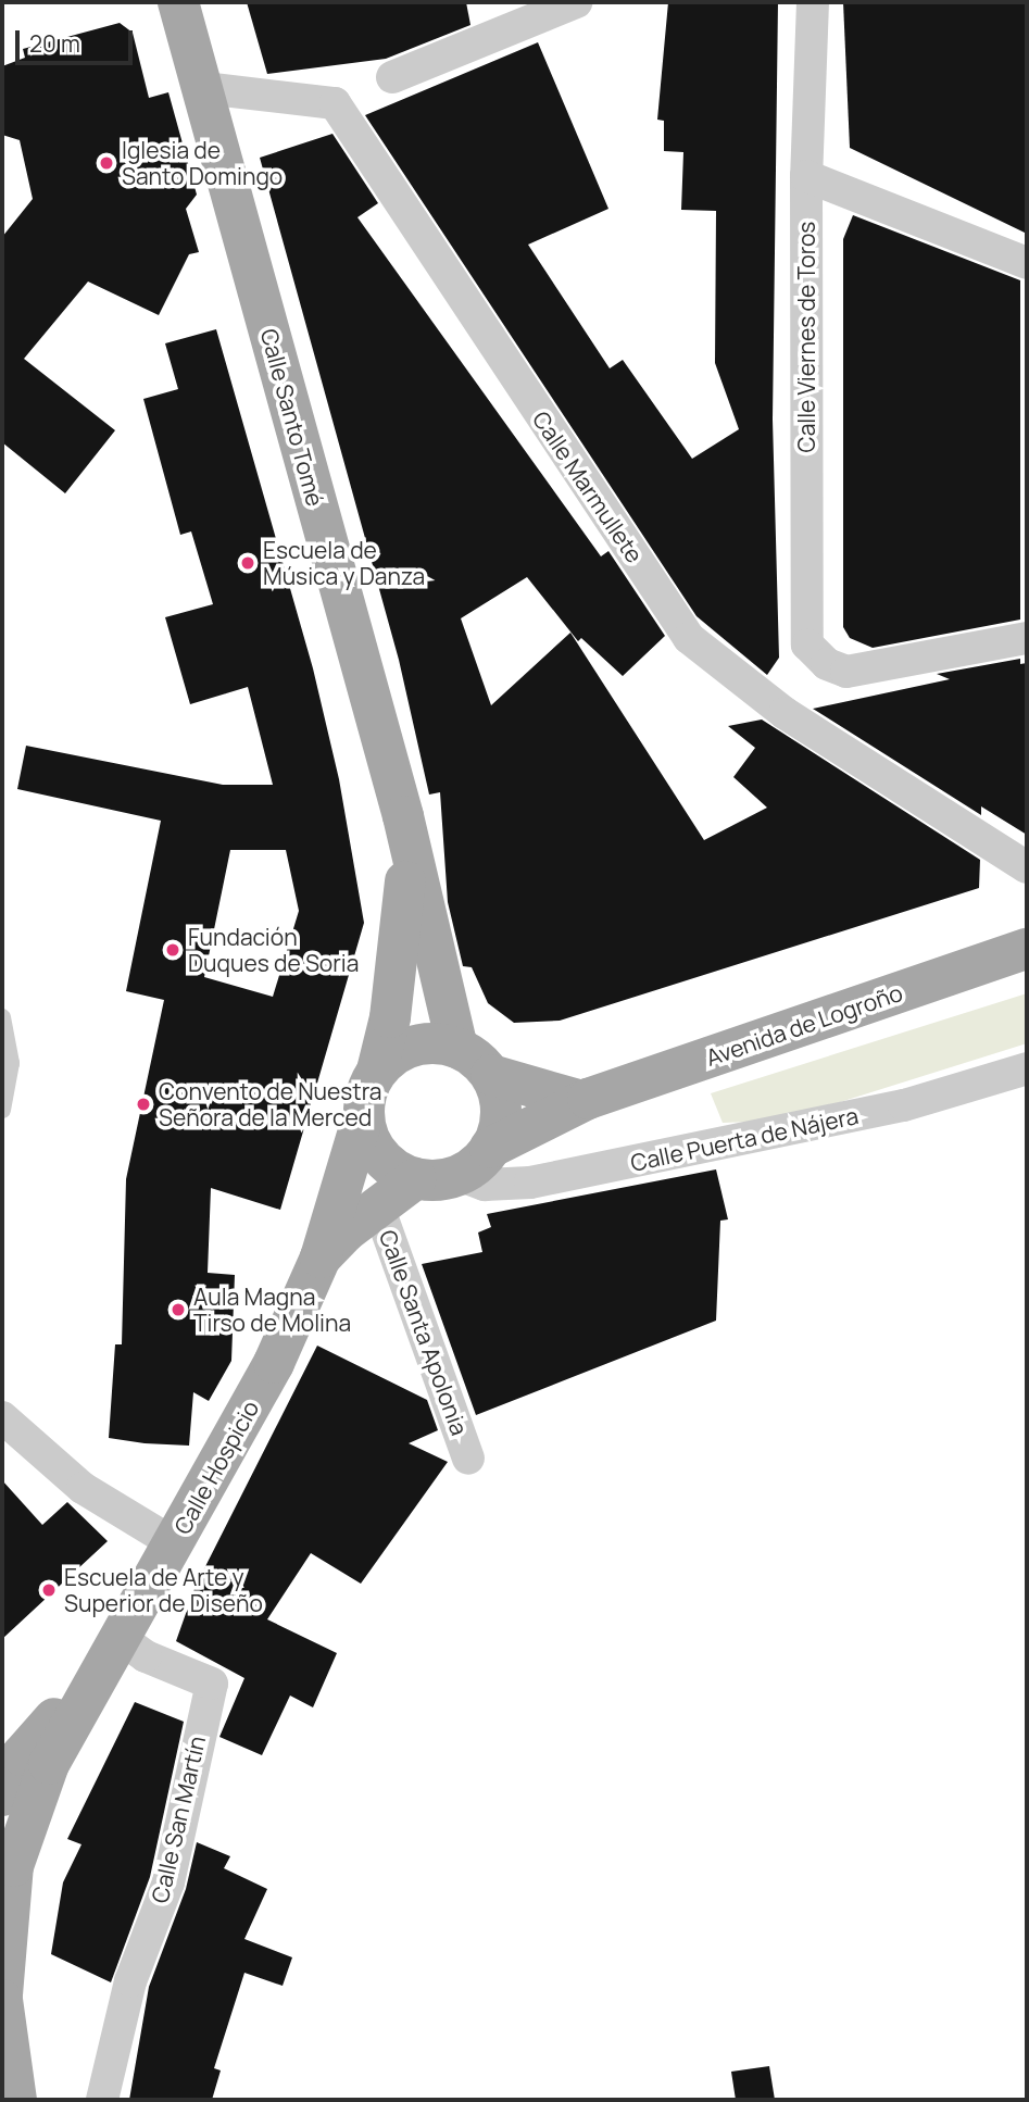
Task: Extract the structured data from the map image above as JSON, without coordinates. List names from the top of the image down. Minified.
{"streets":{"main road":["Calle Santo Tomé","Avenida de Logroño","Calle Hospicio"],"street":["Calle Viernes de Toros","Calle Marmullete","Calle Puerta de Nájera","Calle Santa Apolonia","Calle San Martín"]},"crossings":[["Calle Santo Tomé","Calle Marmullete"],["Calle Santo Tomé","Avenida de Logroño"],["Calle Santo Tomé","Calle Puerta de Nájera"],["Calle Santo Tomé","Calle Hospicio"],["Avenida de Logroño","Calle Puerta de Nájera"],["Avenida de Logroño","Calle Hospicio"],["Calle Puerta de Nájera","Calle Hospicio"],["Calle Santa Apolonia","Calle Hospicio"],["Calle Hospicio","Calle San Martín"]],"places":["Iglesia de Santo Domingo","Escuela de Música y Danza","Fundación Duques de Soria","Convento de Nuestra Señora de la Merced","Aula Magna Tirso de Molina","Escuela de Arte y Superior de Diseño"],"scale_bar":"20 m"}
